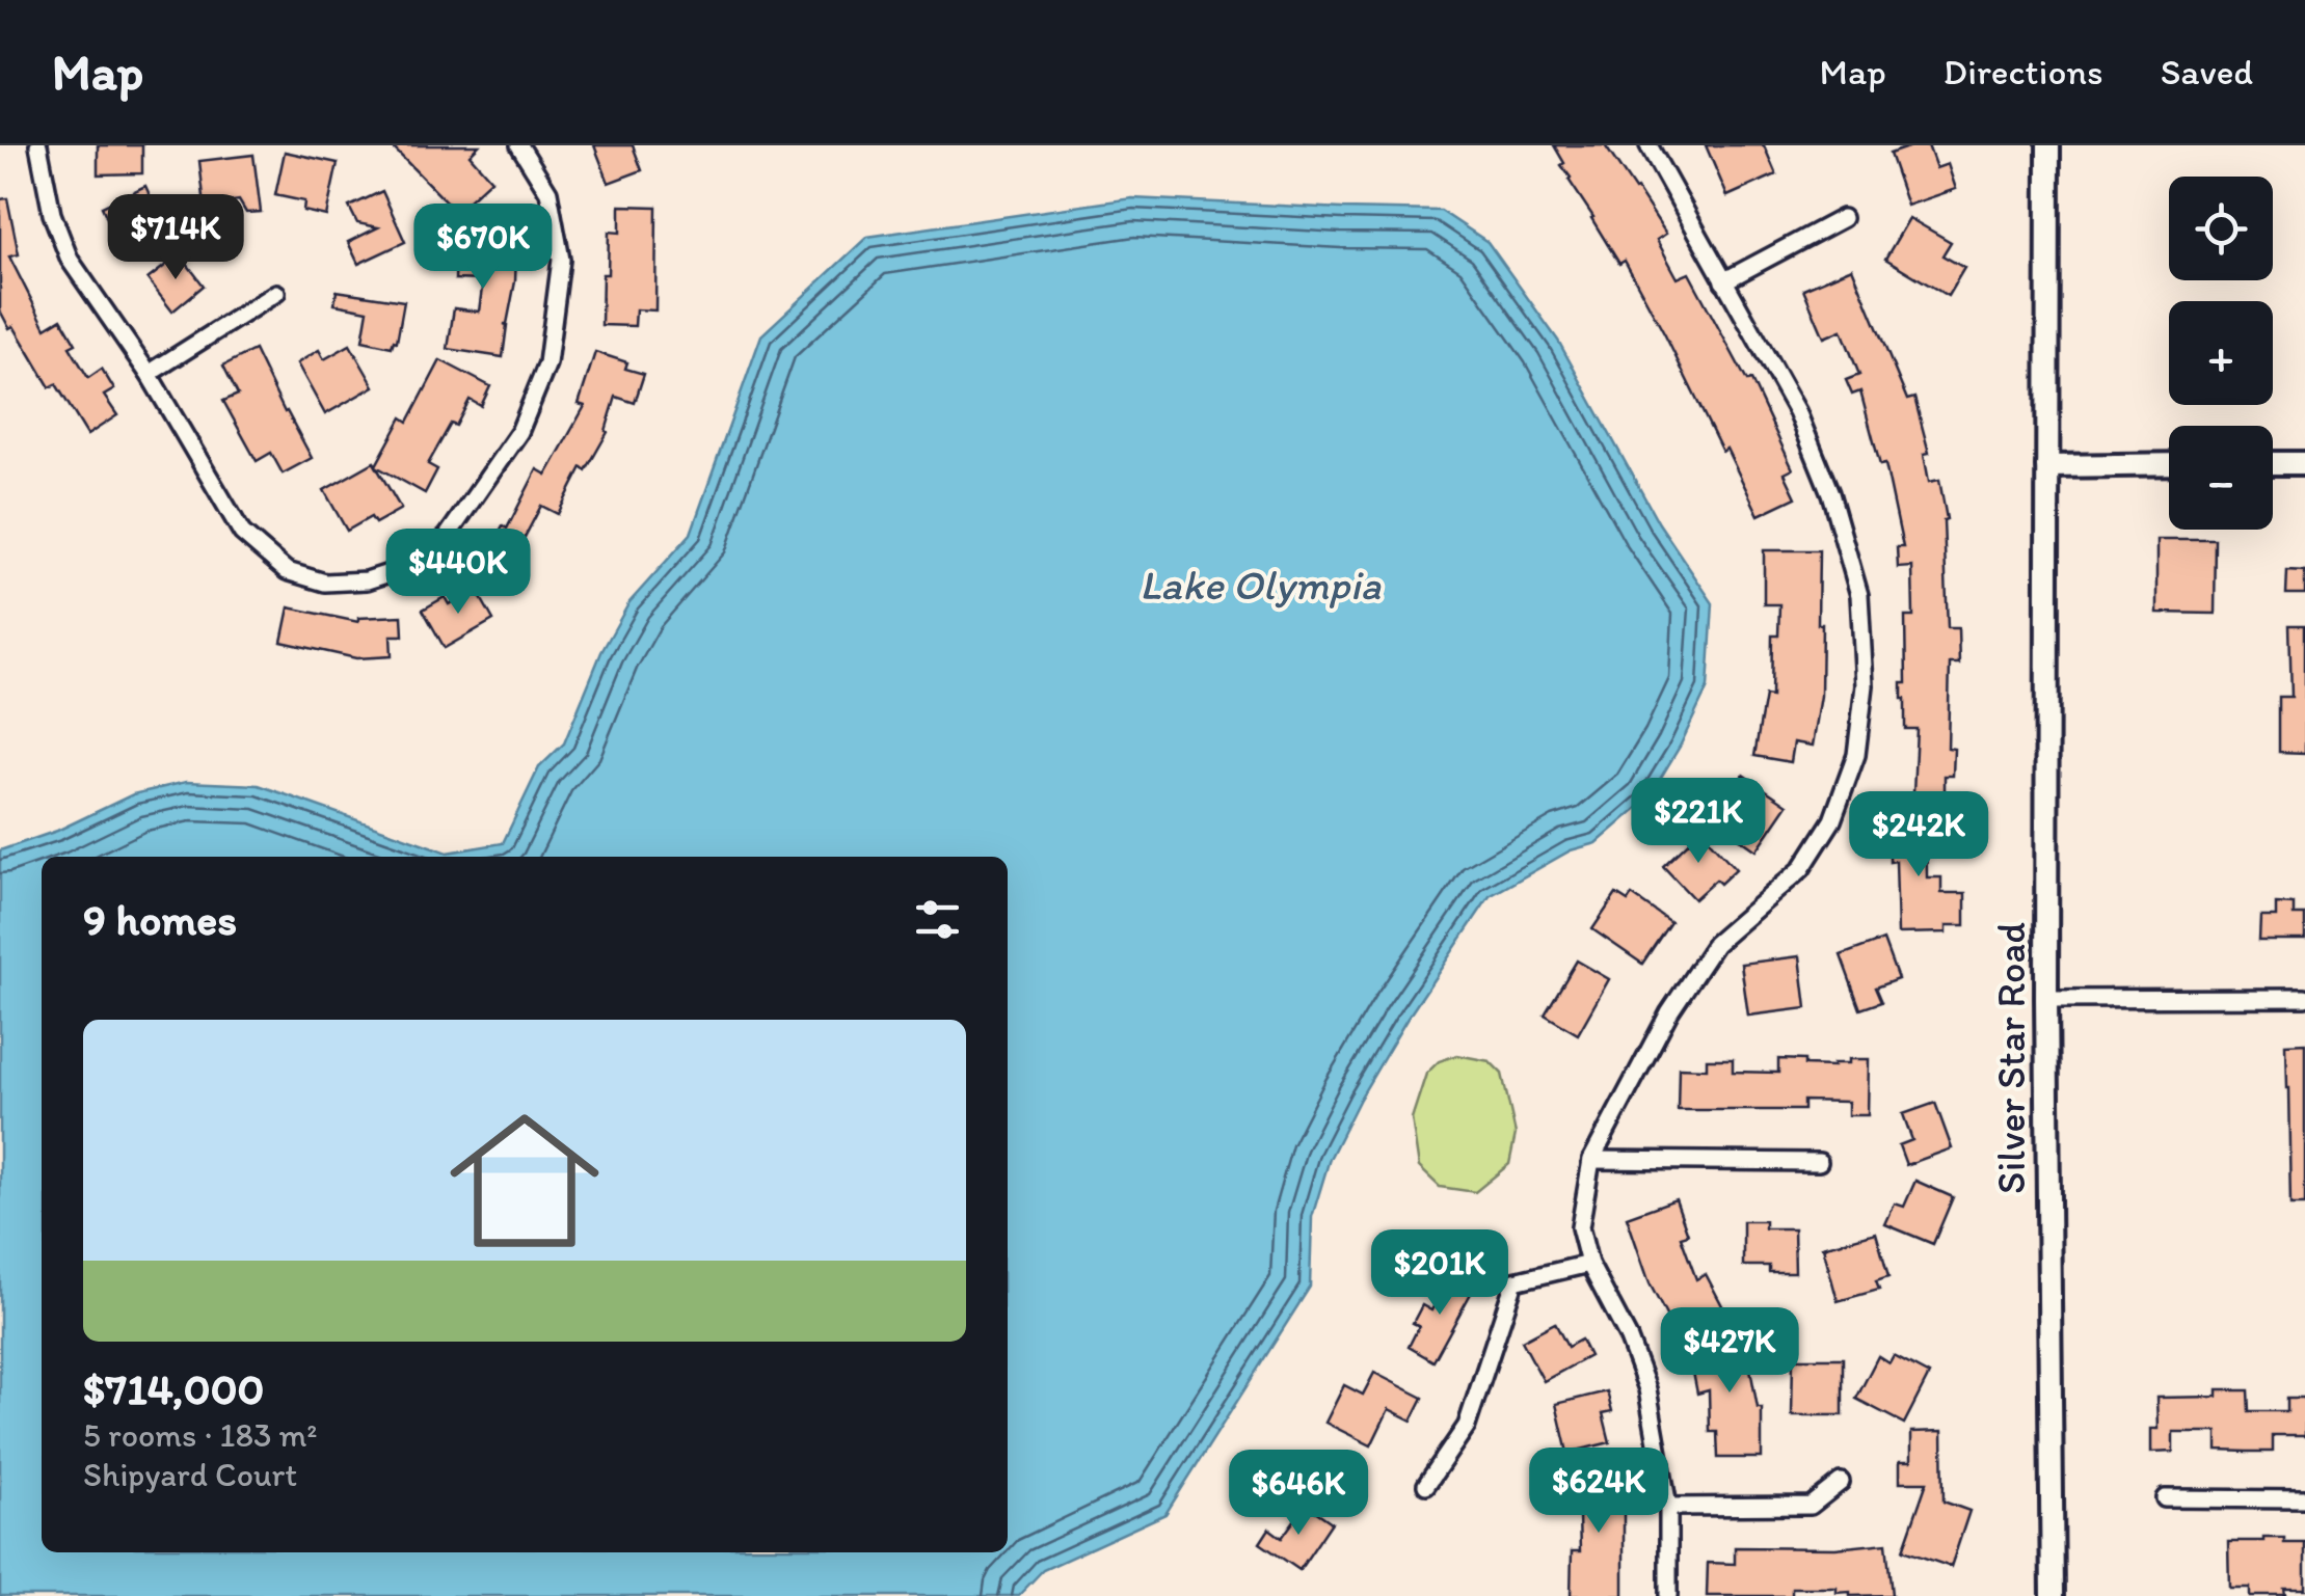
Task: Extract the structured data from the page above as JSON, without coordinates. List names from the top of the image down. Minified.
{"streets":{"main road":["Silver Star Road"]},"water":["Lake Olympia"],"page":{"header":"Map","nav":["Map","Directions","Saved"],"map_buttons":["+","−"],"price":["$714K","$670K","$440K","$221K","$242K","$201K","$427K","$624K","$646K"],"heading":"9 homes","list":[{"name":"$714,000","note":"5 rooms · 183 m² · Shipyard Court"}]}}
